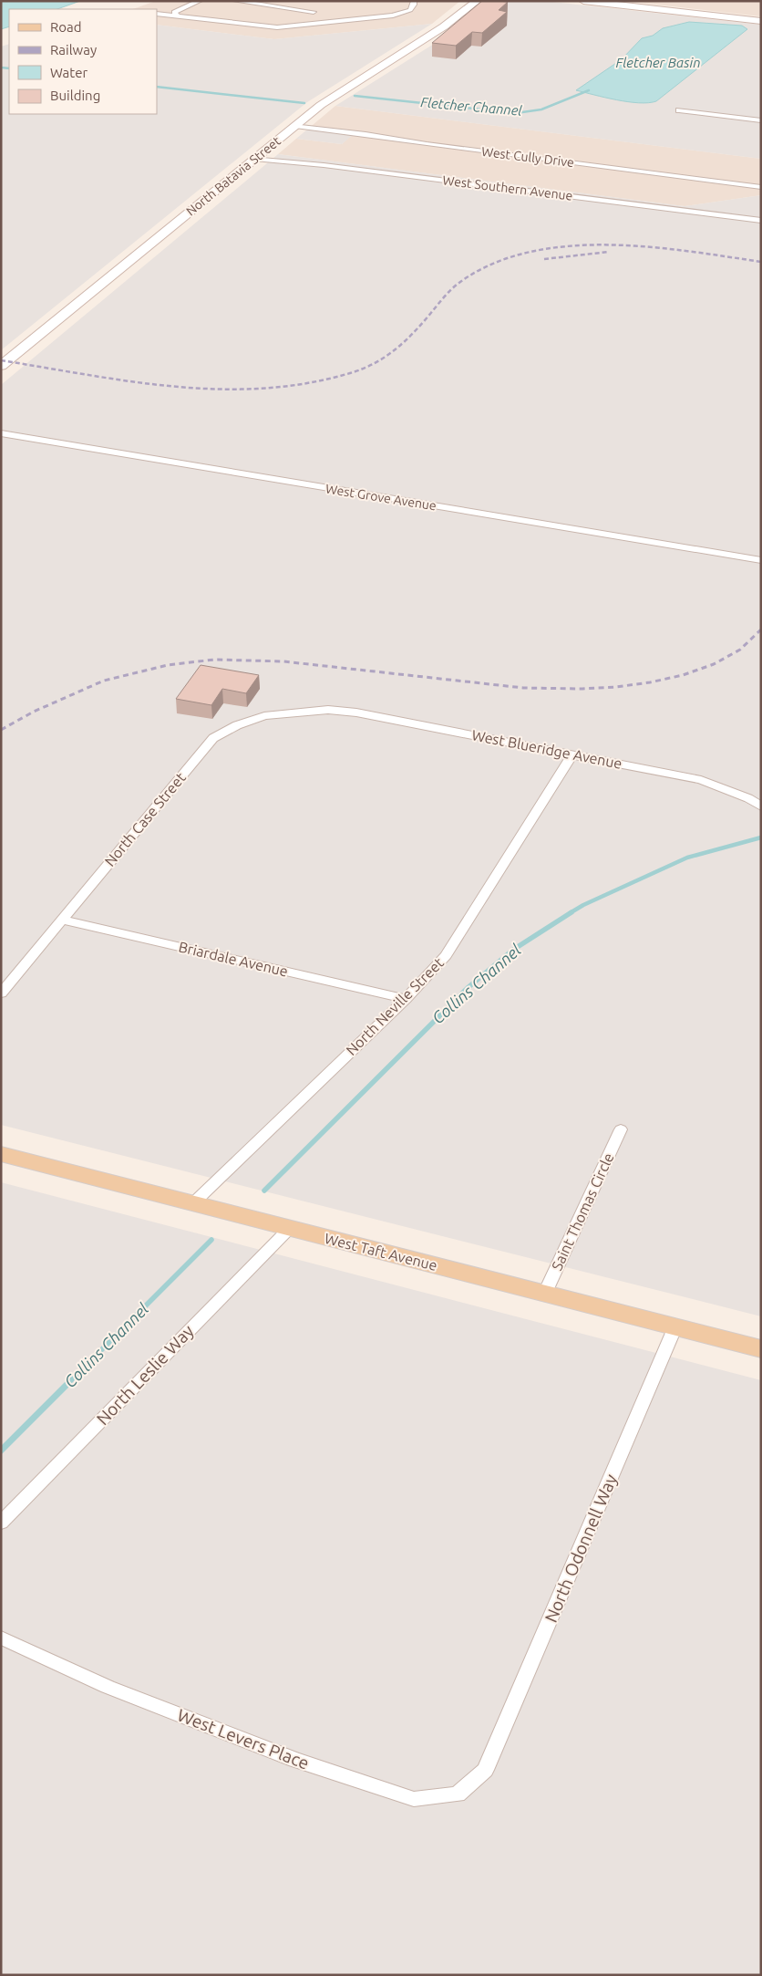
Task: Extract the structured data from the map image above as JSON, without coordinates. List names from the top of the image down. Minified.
{"streets":{"main road":["North Batavia Street","West Taft Avenue"],"street":["West Cully Drive","West Southern Avenue","West Grove Avenue","West Blueridge Avenue","North Case Street","Briardale Avenue","North Neville Street","Saint Thomas Circle","North Leslie Way","North Odonnell Way","West Levers Place"]},"crossings":[["West Cully Drive","North Batavia Street"],["North Batavia Street","West Southern Avenue"],["West Blueridge Avenue","North Case Street"],["West Blueridge Avenue","North Neville Street"],["North Case Street","Briardale Avenue"],["Briardale Avenue","North Neville Street"],["North Neville Street","West Taft Avenue"],["Saint Thomas Circle","West Taft Avenue"],["West Taft Avenue","North Leslie Way"],["West Taft Avenue","North Odonnell Way"],["North Odonnell Way","West Levers Place"]],"water":["Fletcher Basin","Fletcher Channel","Collins Channel"],"legend":["Road","Railway","Water","Building"]}
